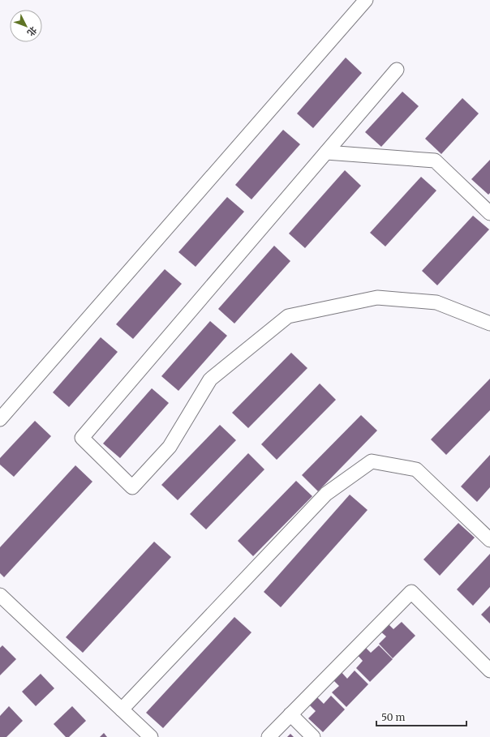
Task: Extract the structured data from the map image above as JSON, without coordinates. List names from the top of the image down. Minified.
{"scale_bar":"50 m","north":"bottom right"}
